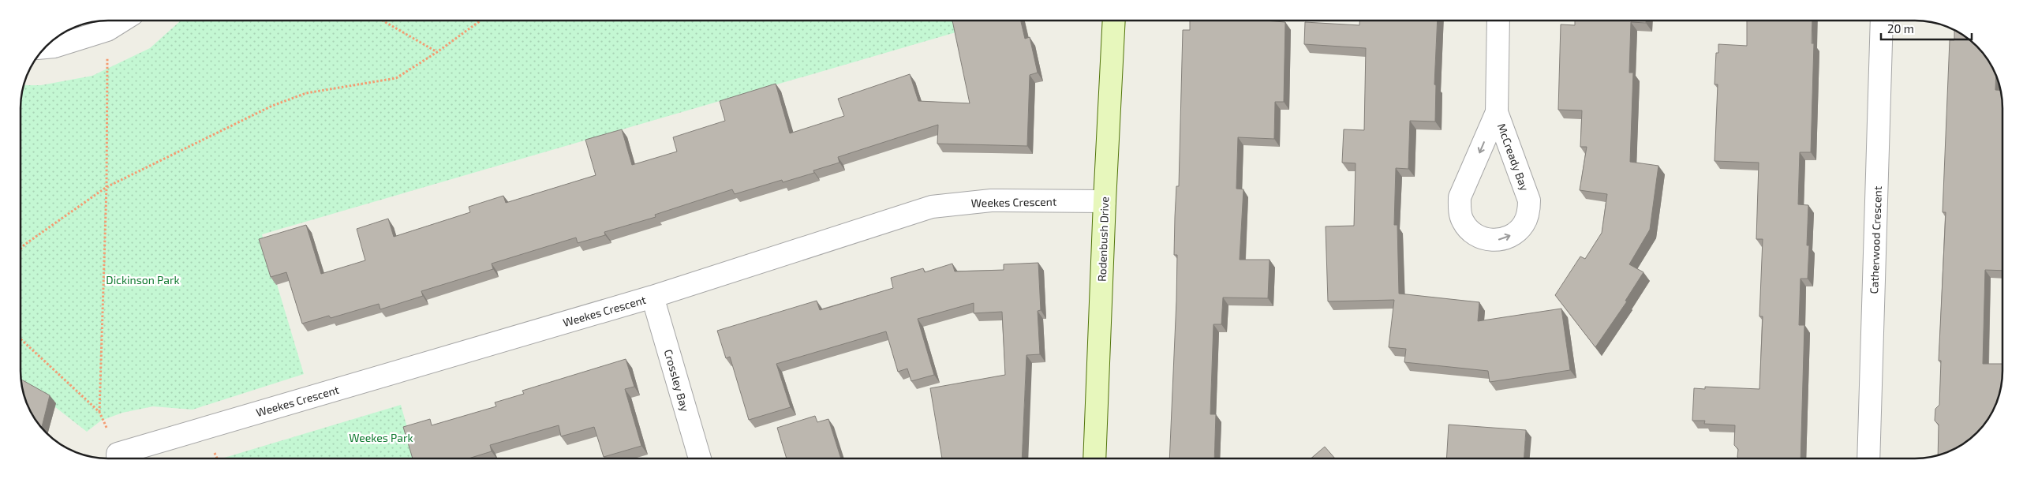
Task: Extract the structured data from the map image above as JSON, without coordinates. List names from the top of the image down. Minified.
{"streets":{"street":["McCready Bay","Weekes Crescent","Rodenbush Drive","Catherwood Crescent","Crossley Bay"]},"crossings":[["Weekes Crescent","Rodenbush Drive"],["Weekes Crescent","Crossley Bay"]],"parks":["Dickinson Park","Weekes Park"],"scale_bar":"20 m"}
